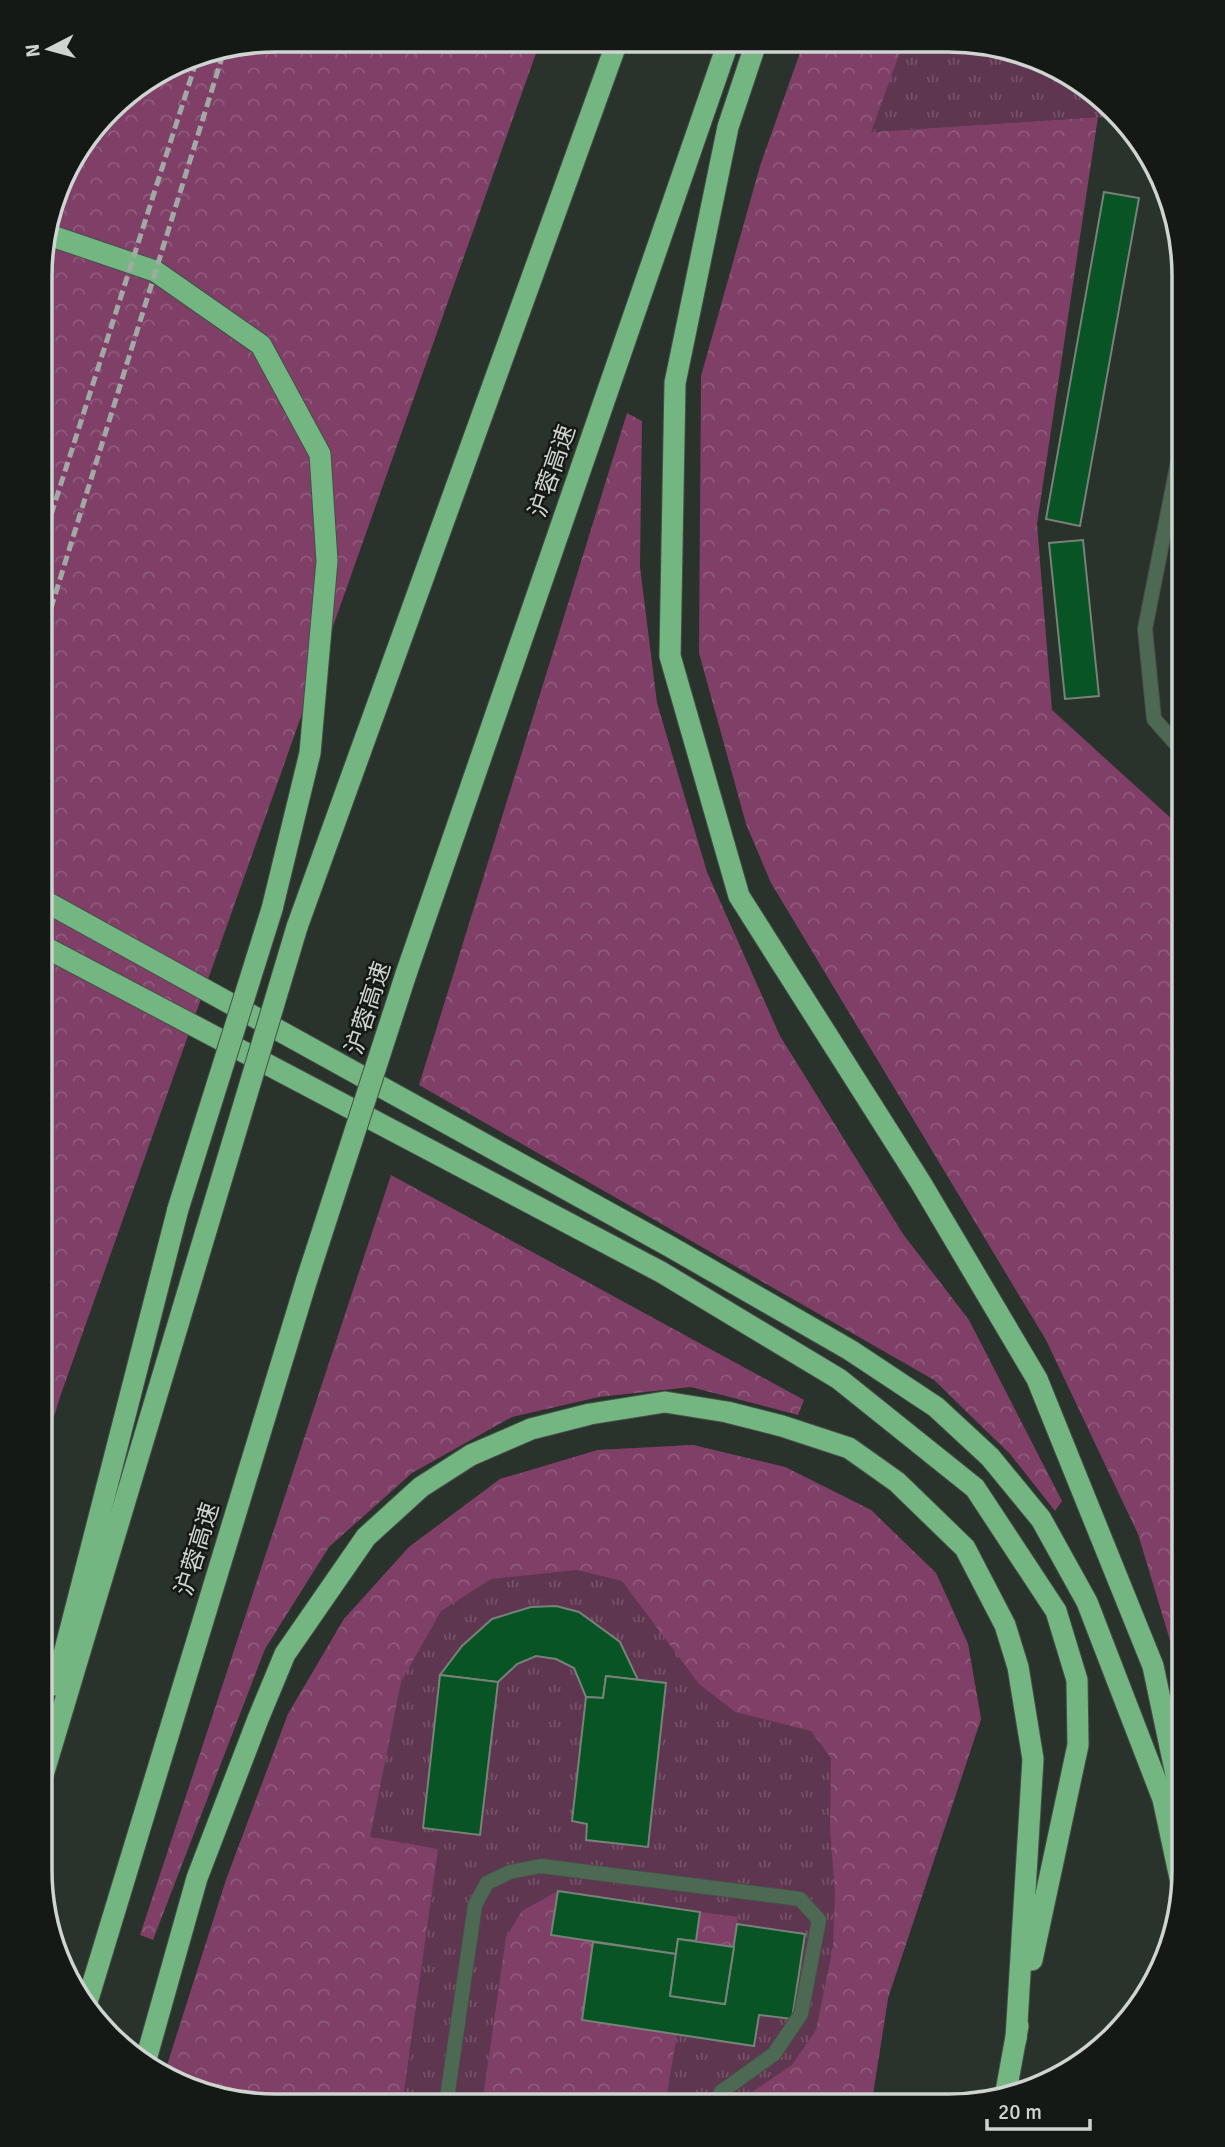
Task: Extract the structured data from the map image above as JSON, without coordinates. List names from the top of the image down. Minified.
{"streets":{"highway":["沪蓉高速"]},"scale_bar":"20 m","north":"left"}
